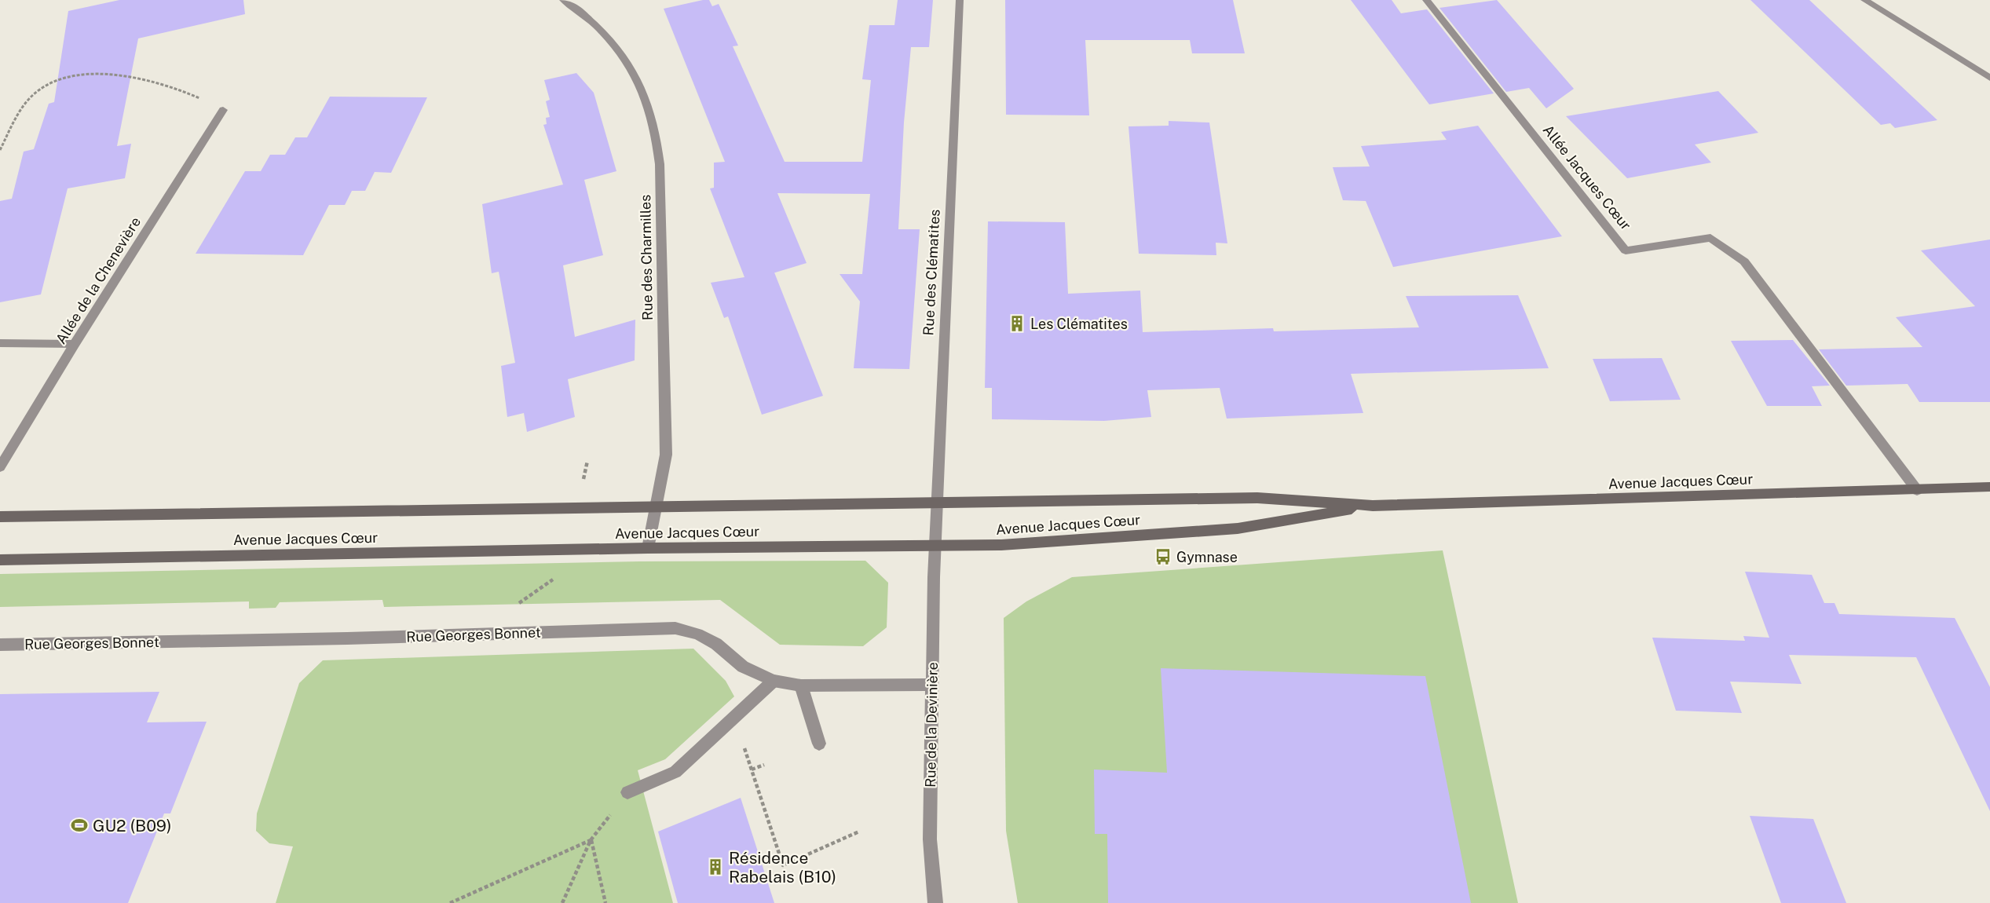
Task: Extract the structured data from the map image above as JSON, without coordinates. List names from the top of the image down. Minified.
{"streets":{"main road":["Avenue Jacques Cœur"],"street":["Allée Jacques Cœur","Rue des Charmilles","Rue des Clématites","Allée de la Chenevière","Rue Georges Bonnet","Rue de la Devinière"]},"crossings":[["Allée Jacques Cœur","Avenue Jacques Cœur"],["Rue des Charmilles","Avenue Jacques Cœur"],["Rue des Clématites","Avenue Jacques Cœur"],["Rue des Clématites","Rue de la Devinière"],["Avenue Jacques Cœur","Rue de la Devinière"],["Rue Georges Bonnet","Rue de la Devinière"]],"places":{"building":["Les Clématites","Résidence Rabelais (B10)"],"bus stop":["Gymnase"],"sports":["GU2 (B09)"]}}
